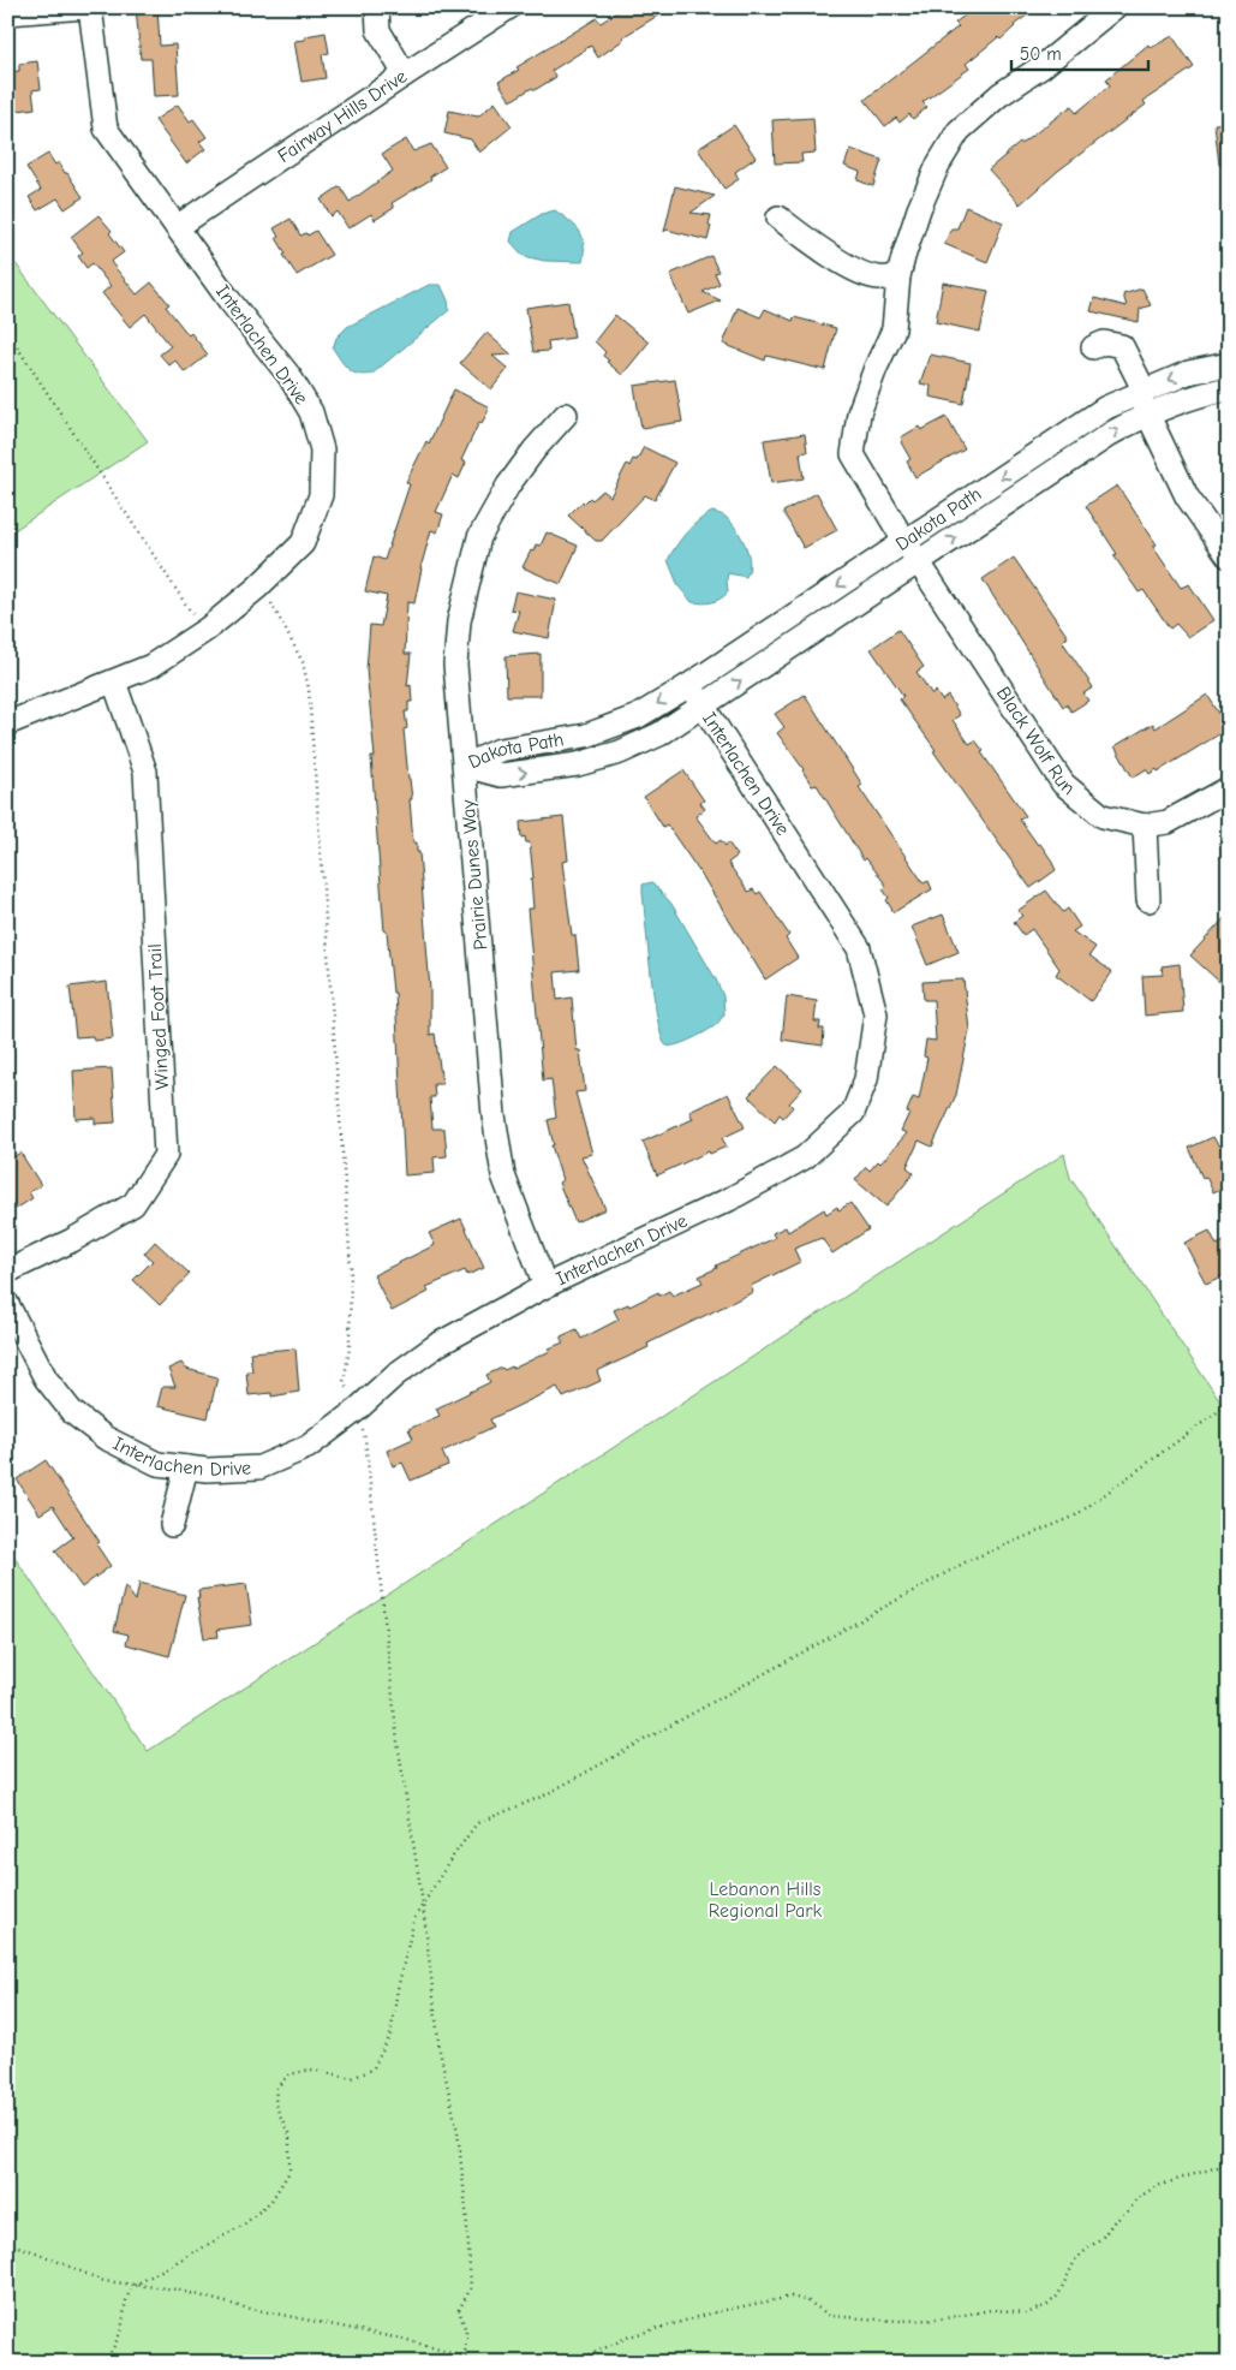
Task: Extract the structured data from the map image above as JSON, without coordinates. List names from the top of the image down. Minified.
{"streets":{"street":["Fairway Hills Drive","Interlachen Drive","Dakota Path","Black Wolf Run","Prairie Dunes Way","Winged Foot Trail"]},"crossings":[["Fairway Hills Drive","Interlachen Drive"],["Interlachen Drive","Dakota Path"],["Interlachen Drive","Prairie Dunes Way"],["Interlachen Drive","Winged Foot Trail"],["Dakota Path","Black Wolf Run"],["Dakota Path","Prairie Dunes Way"]],"parks":["Lebanon Hills Regional Park"],"scale_bar":"50 m"}
